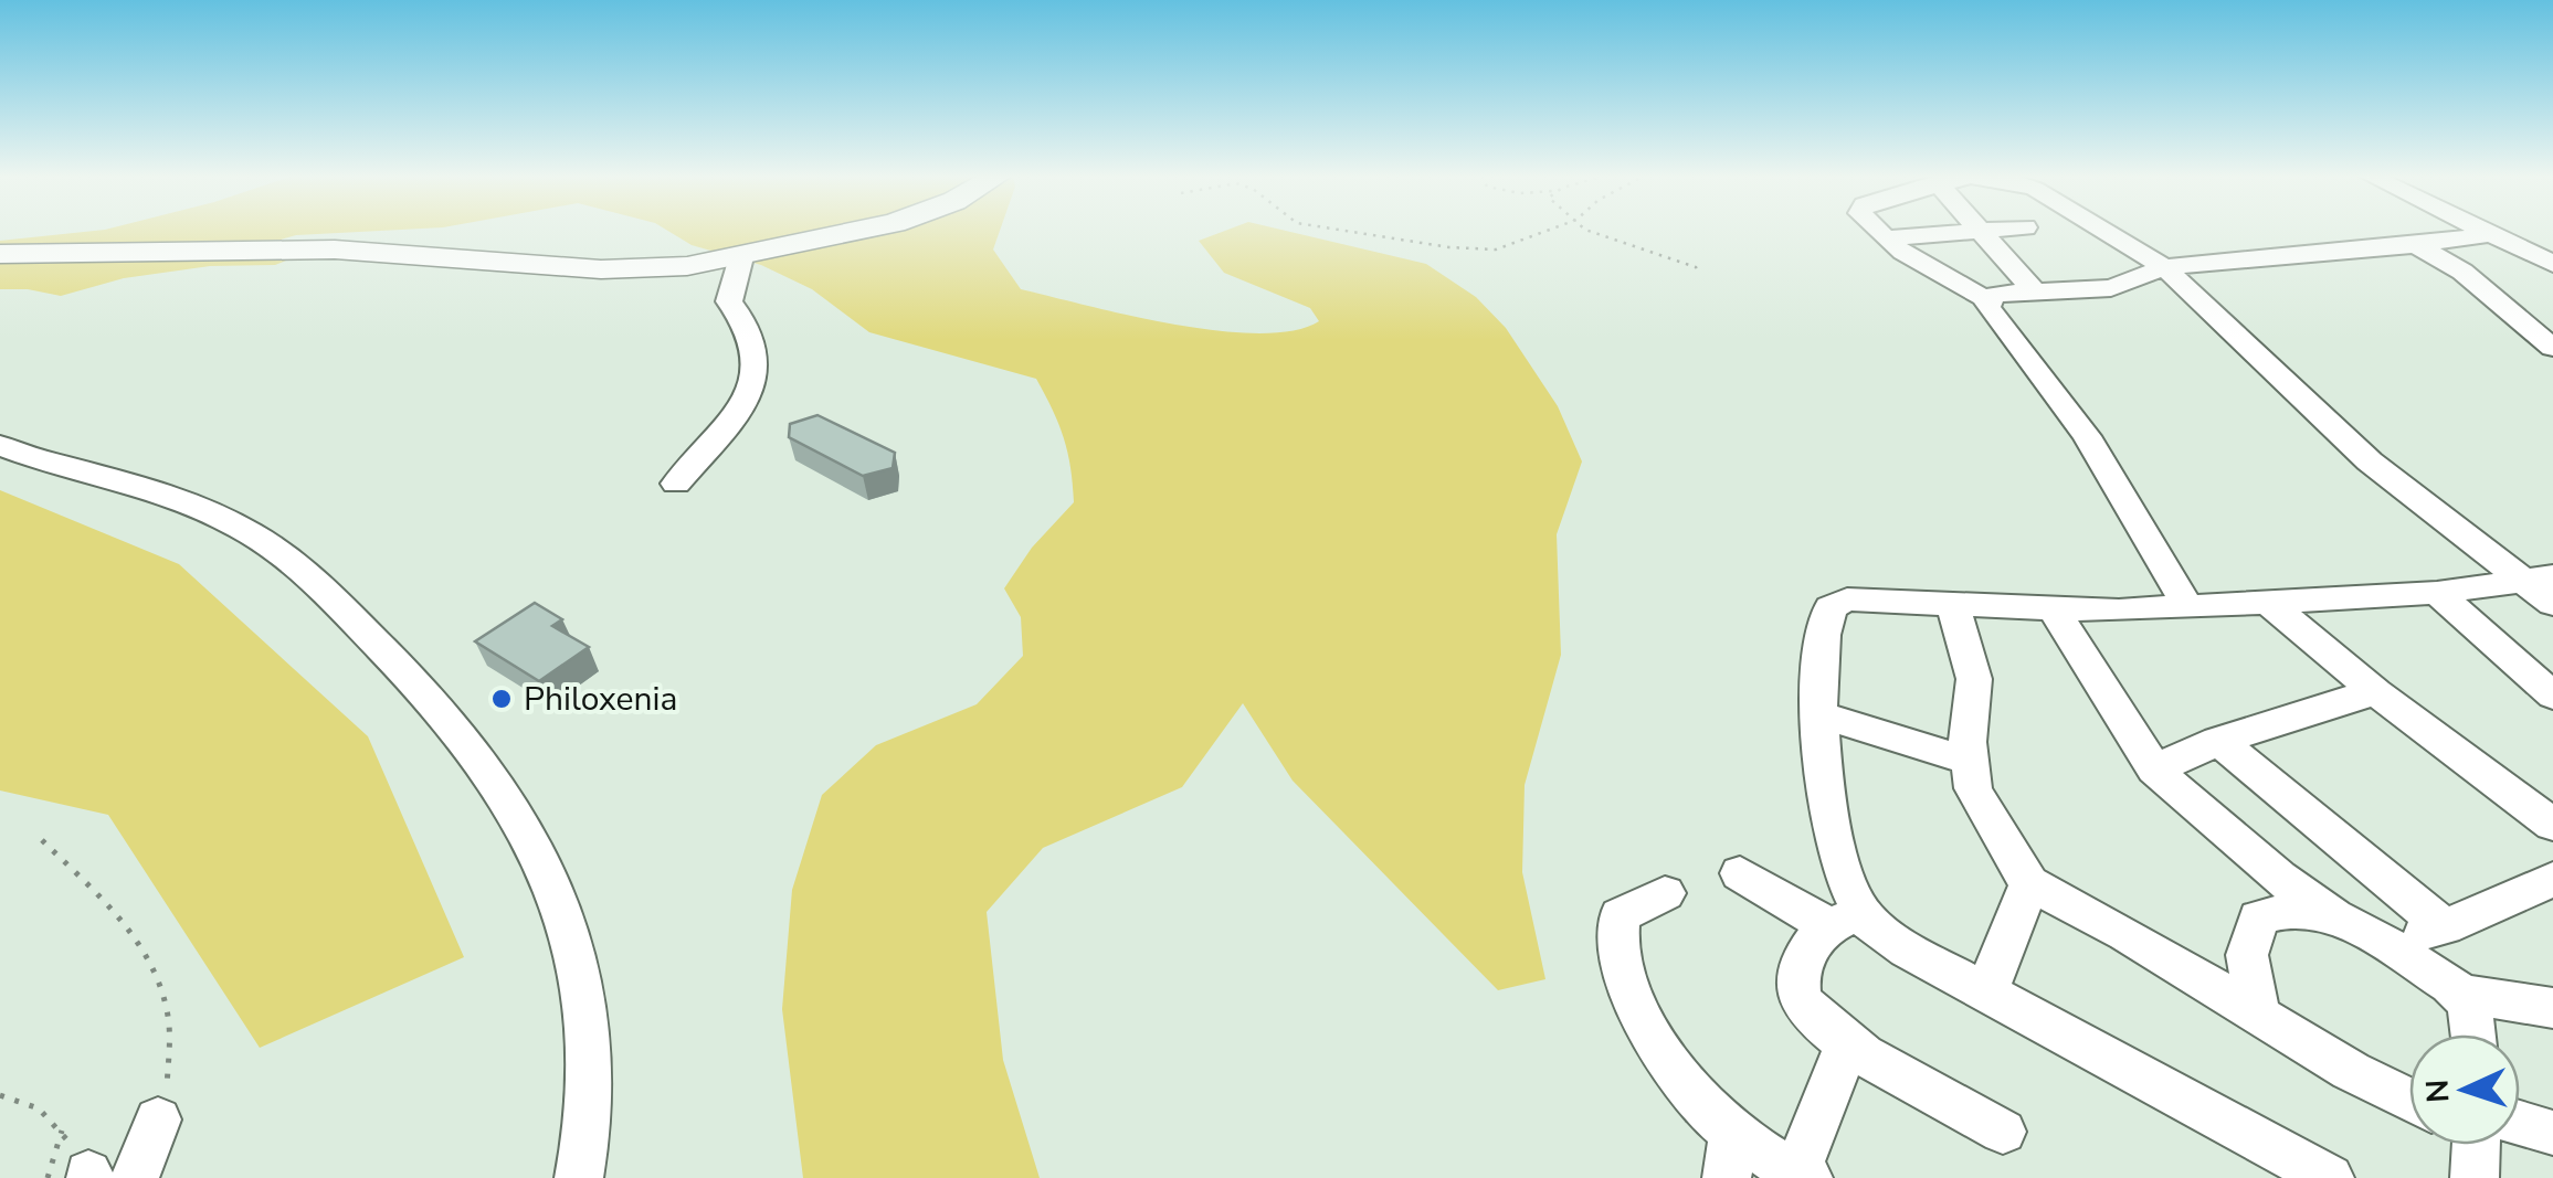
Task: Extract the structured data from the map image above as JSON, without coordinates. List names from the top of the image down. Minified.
{"places":["Philoxenia"],"north":"left"}
